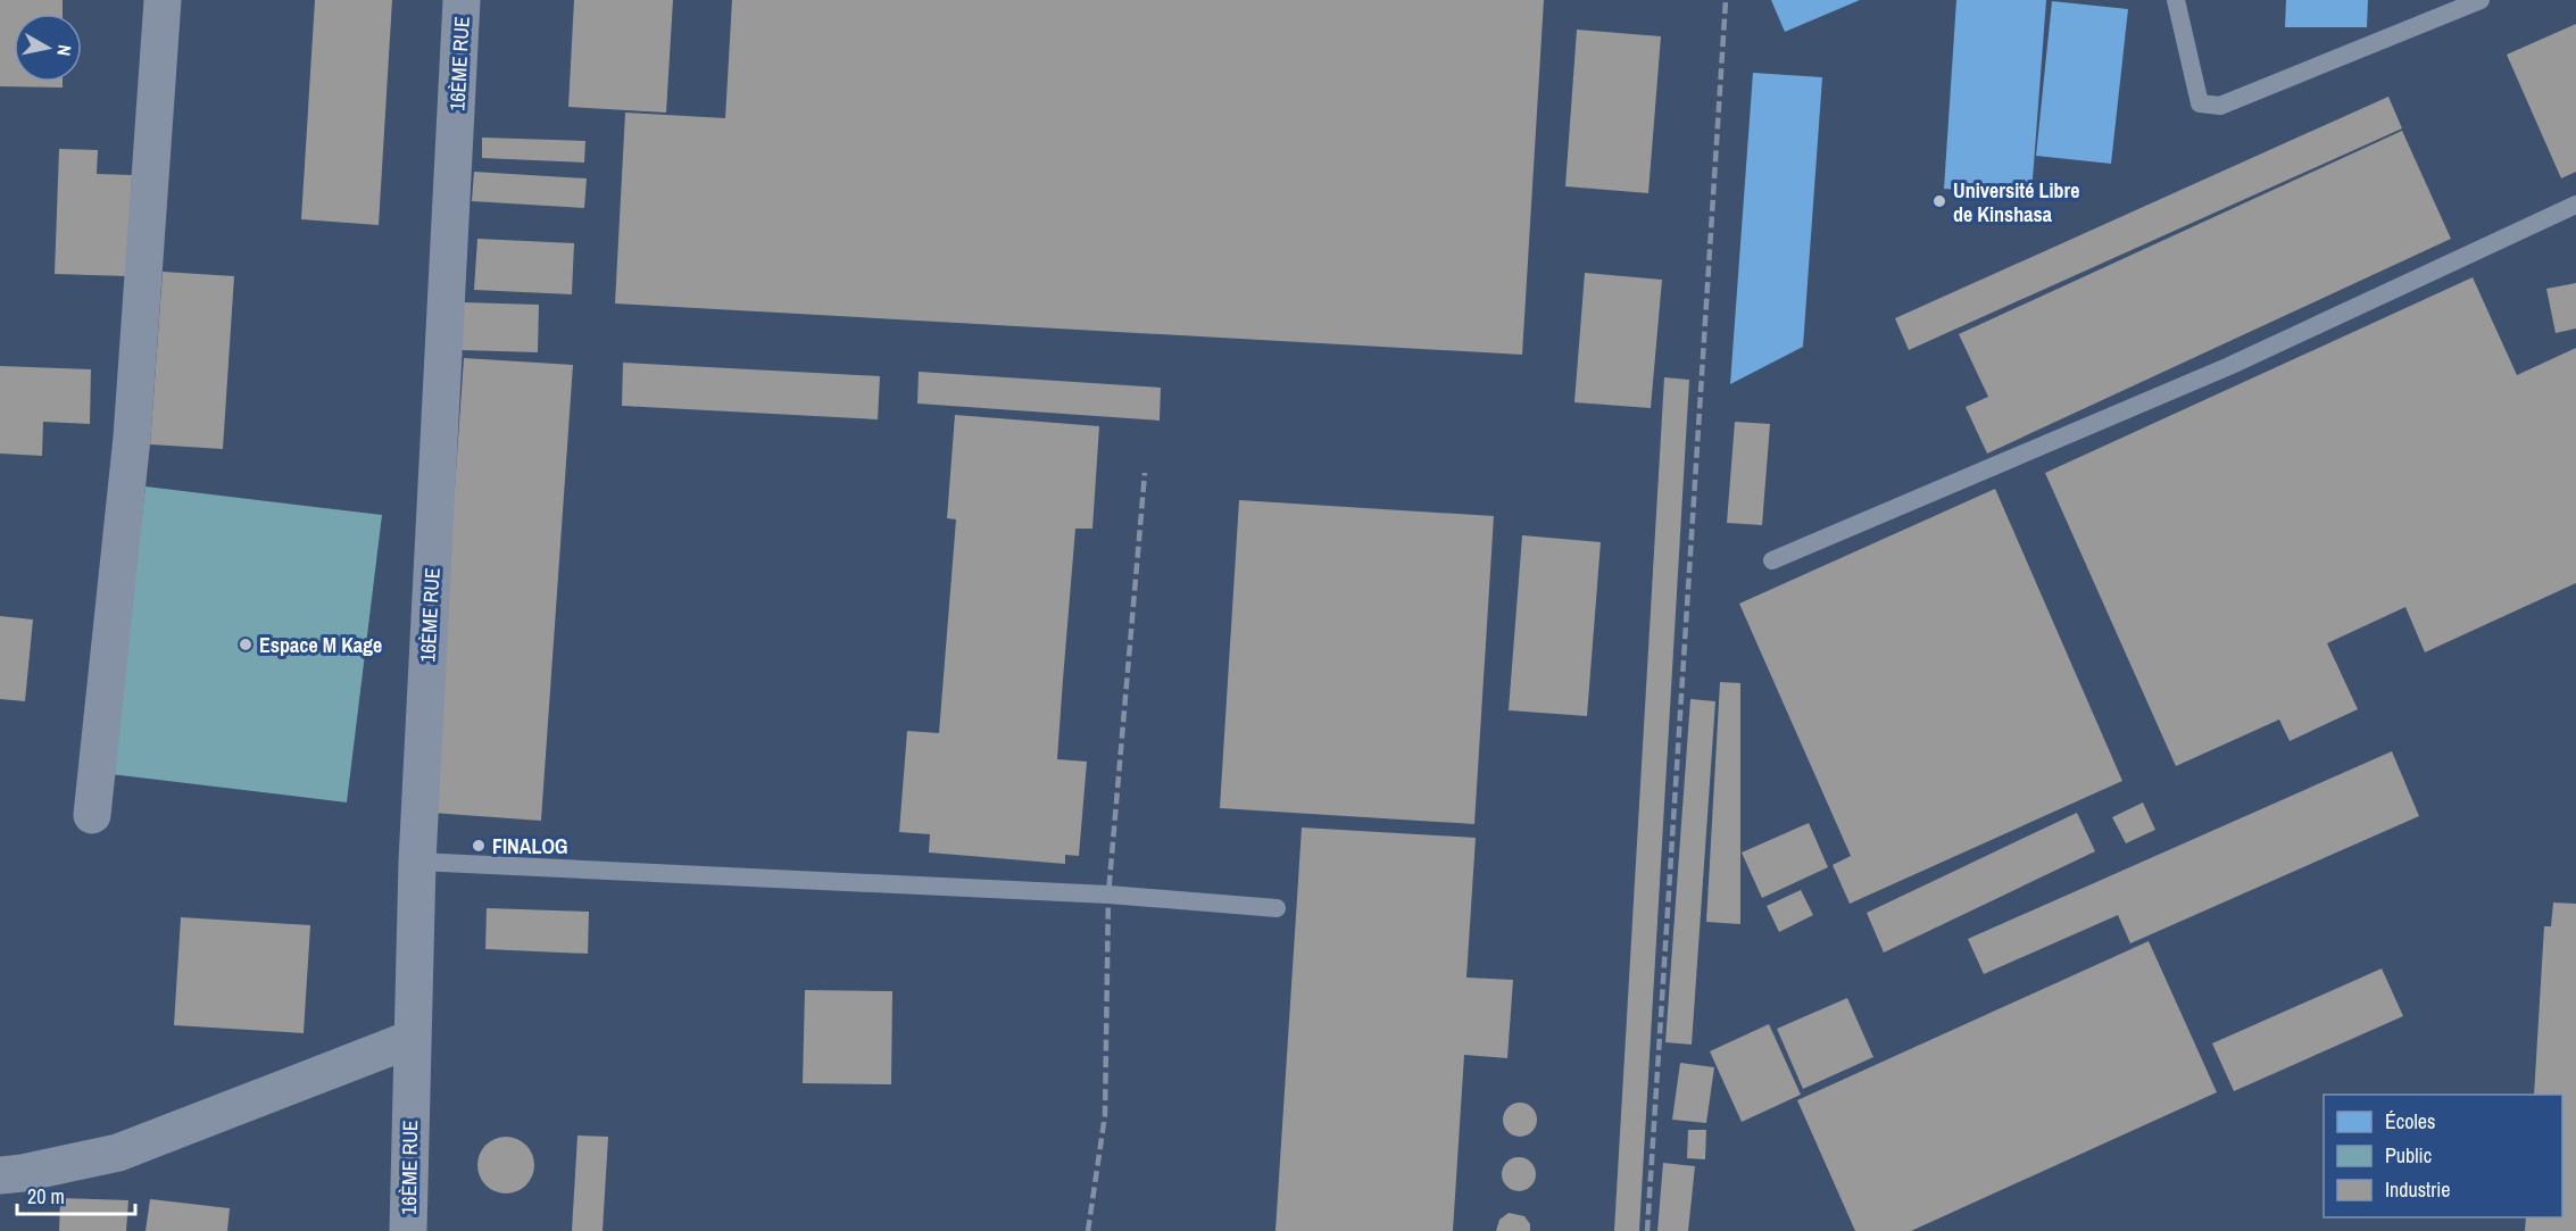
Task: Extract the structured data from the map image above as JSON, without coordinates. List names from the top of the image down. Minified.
{"streets":{"street":["16ÈME RUE"]},"places":["Université Libre de Kinshasa","Espace M Kage","FINALOG"],"legend":["Écoles","Public","Industrie"],"scale_bar":"20 m","north":"right"}
